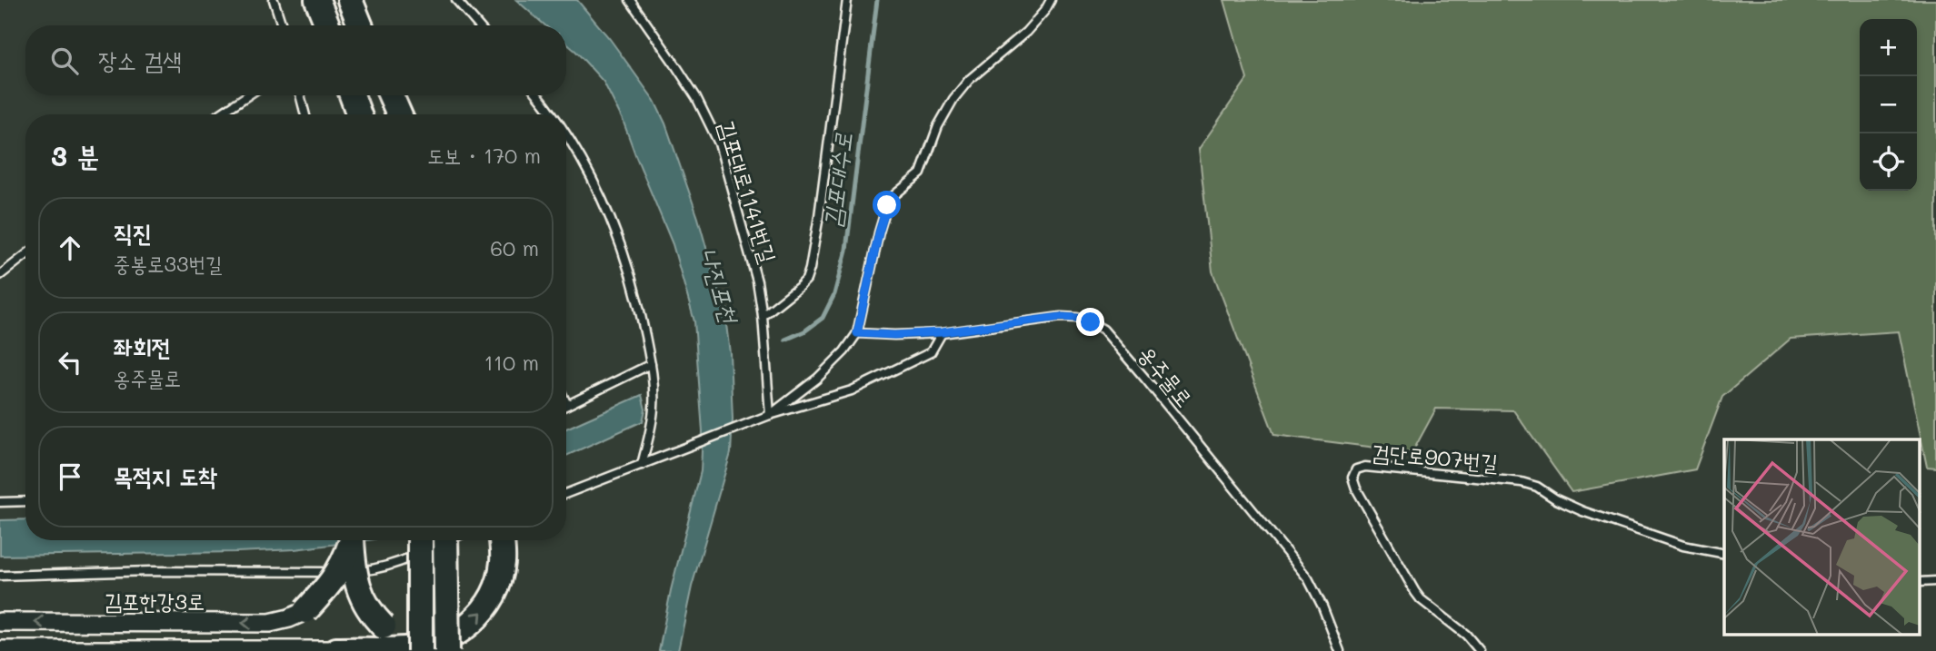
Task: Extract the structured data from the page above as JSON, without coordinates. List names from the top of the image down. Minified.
{"streets":{"street":["김포한강3로"],"lane":["김포대로1141번길","옹주물로","검단로907번길"]},"water":["김포대수로","나진포천"],"page":{"map_buttons":["+","−"],"search":"장소 검색","heading":["3 분","도보 · 170 m"],"list":[["직진","중봉로33번길","60 m"],["좌회전","옹주물로","110 m"],"목적지 도착"]}}
